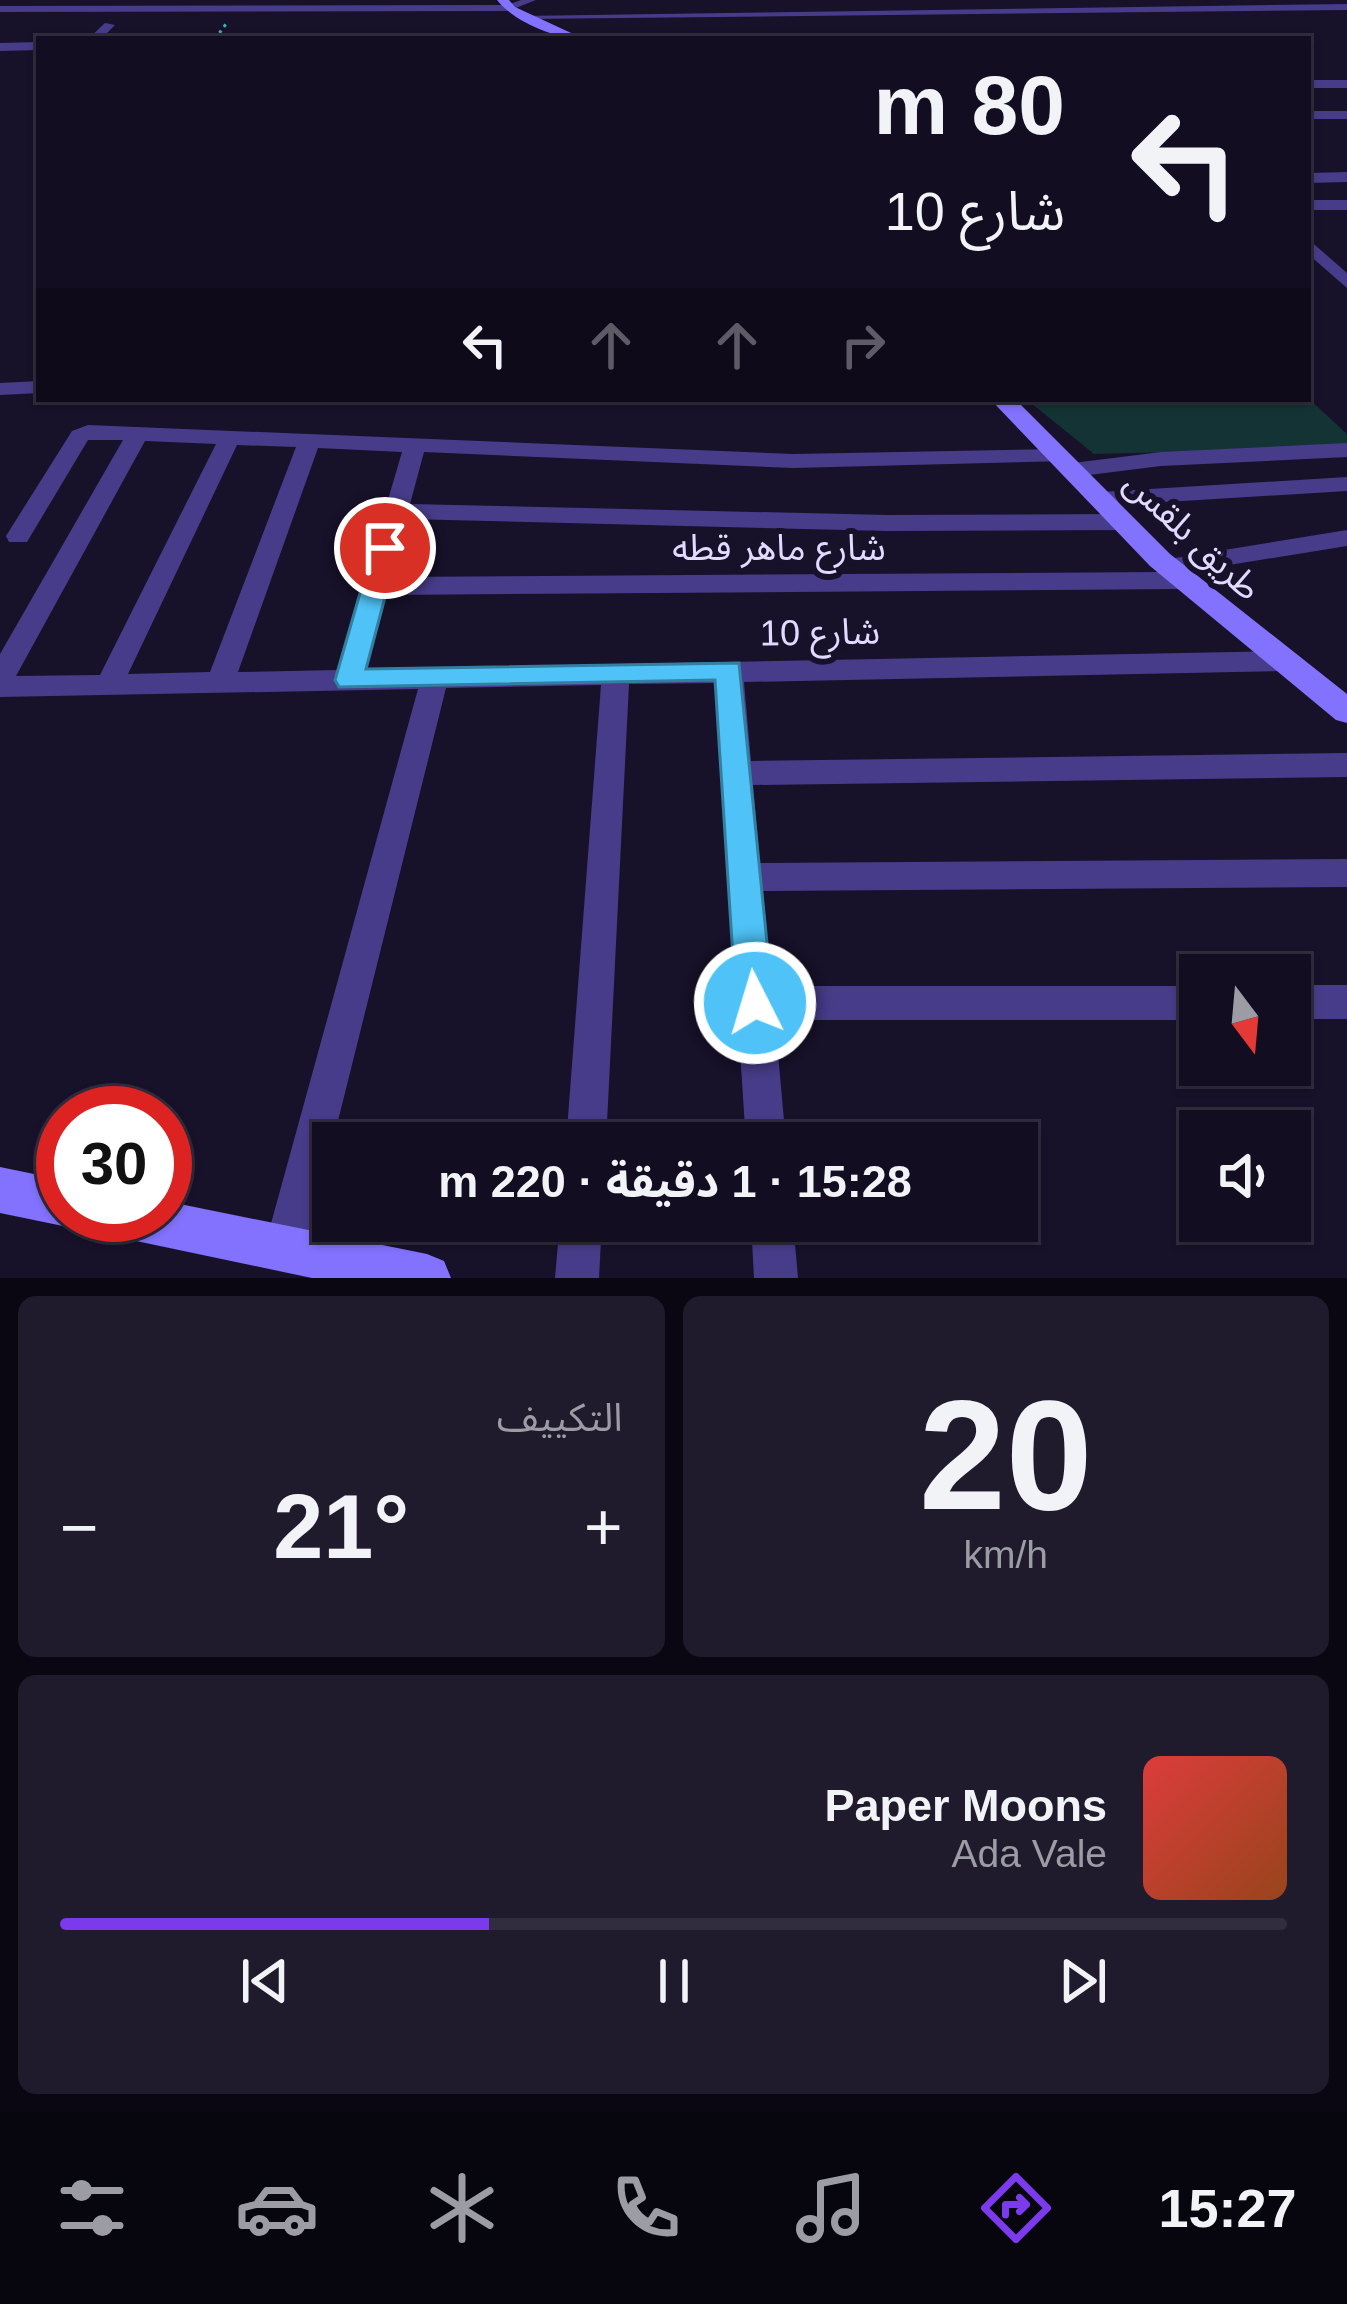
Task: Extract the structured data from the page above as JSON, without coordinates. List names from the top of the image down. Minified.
{"streets":{"main road":["طريق بلقس"],"street":["شارع ماهر قطه","شارع 10"]},"crossings":[["طريق بلقس","شارع ماهر قطه"],["طريق بلقس","شارع 10"]],"north":"bottom","page":{"turn":["80 m","شارع 10"],"limit":"30","trip":"15:28 · 1 دقيقة · 220 m","tile":[["20","km/h"],"التكييف"],"heat":["−","21°","+"],"song":["Paper Moons","Ada Vale"],"tabs":"15:27"}}
